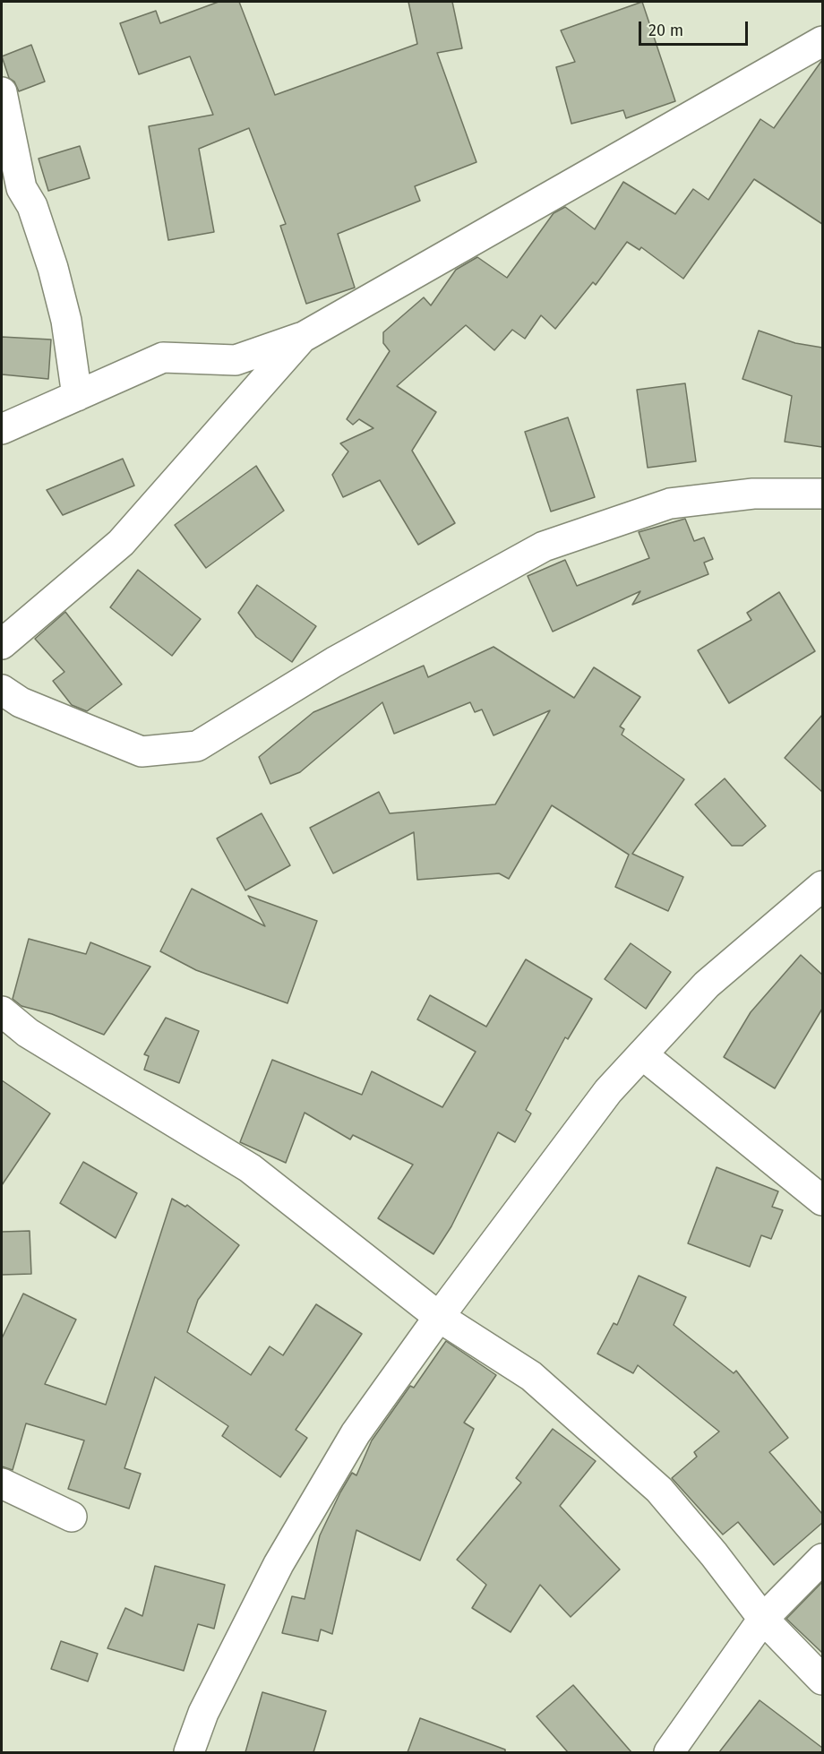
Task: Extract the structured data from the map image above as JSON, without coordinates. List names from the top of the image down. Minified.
{"scale_bar":"20 m"}
